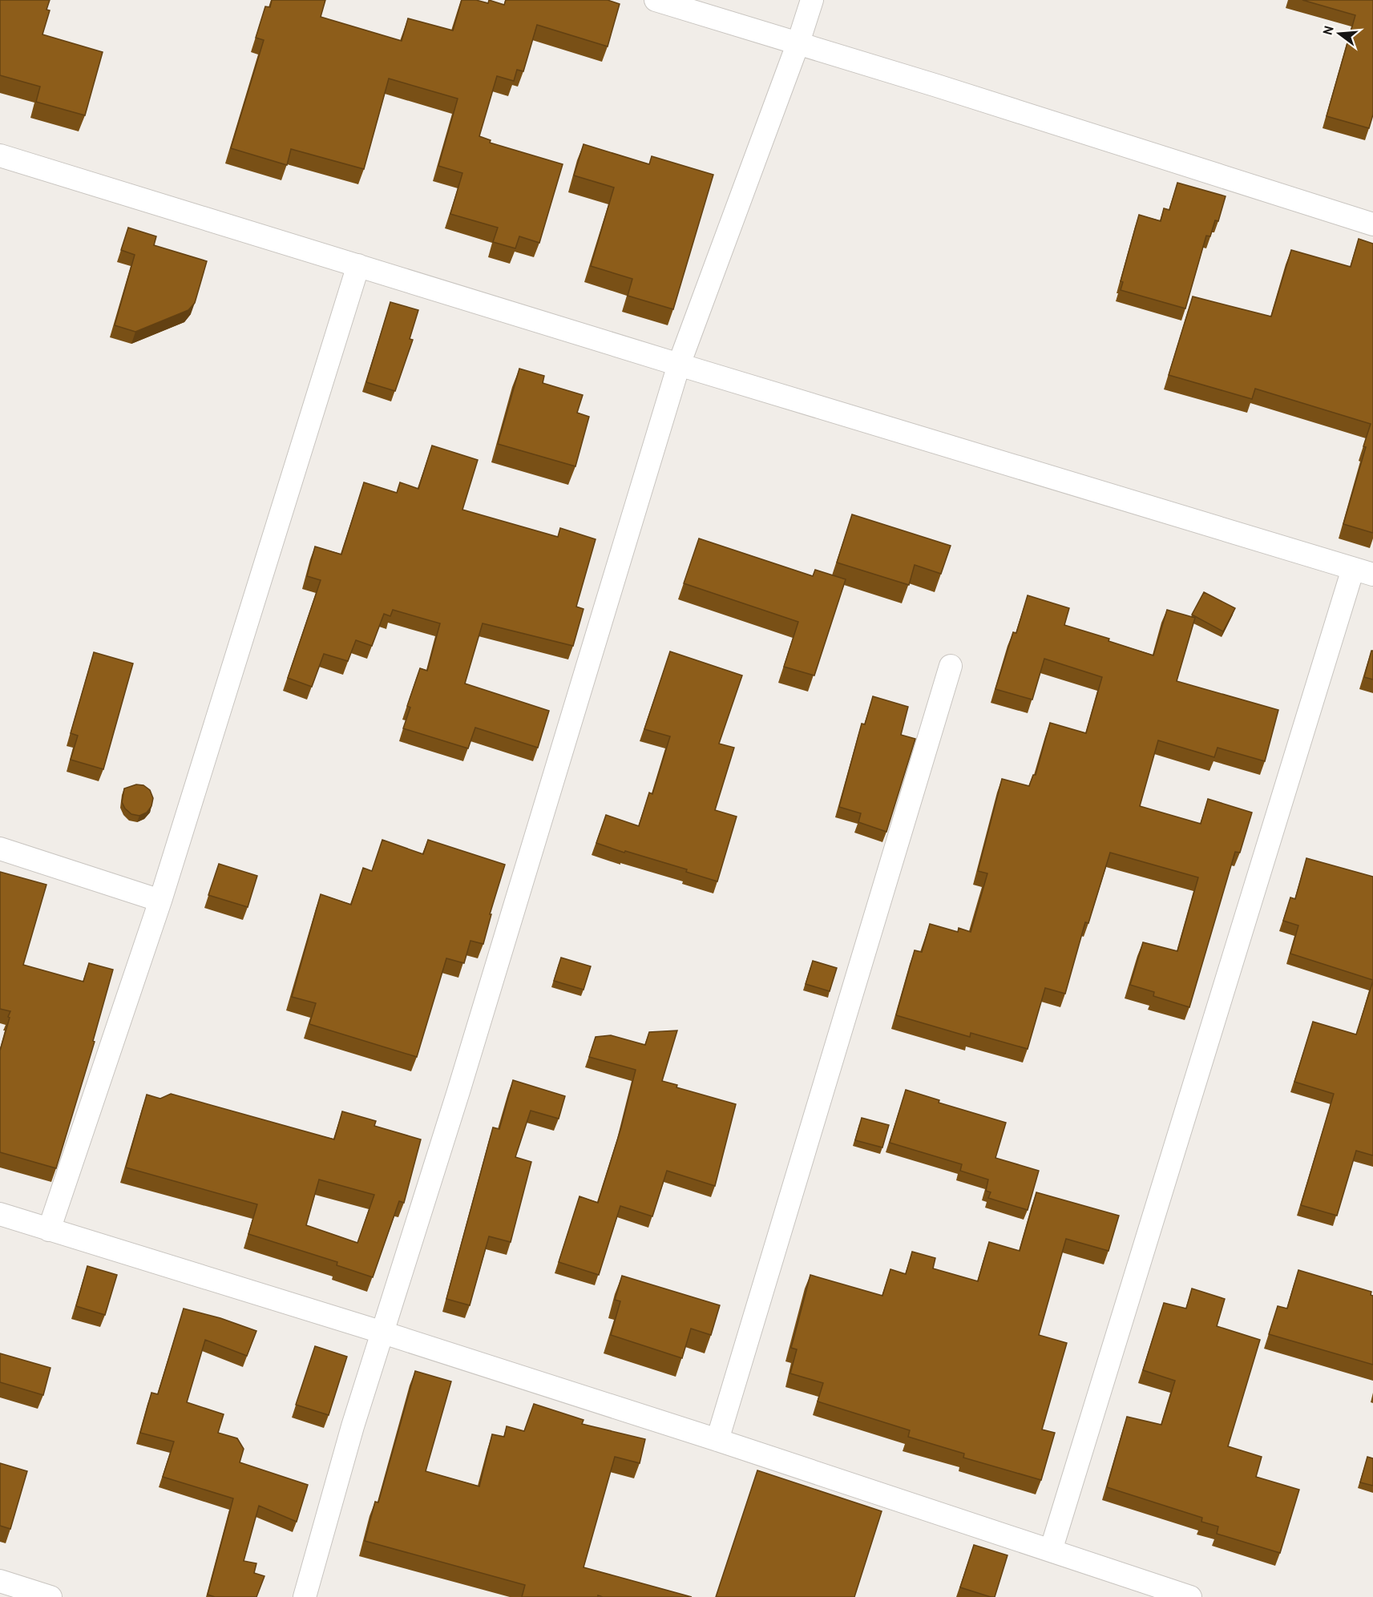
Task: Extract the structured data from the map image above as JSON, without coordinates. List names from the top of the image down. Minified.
{"north":"left"}
